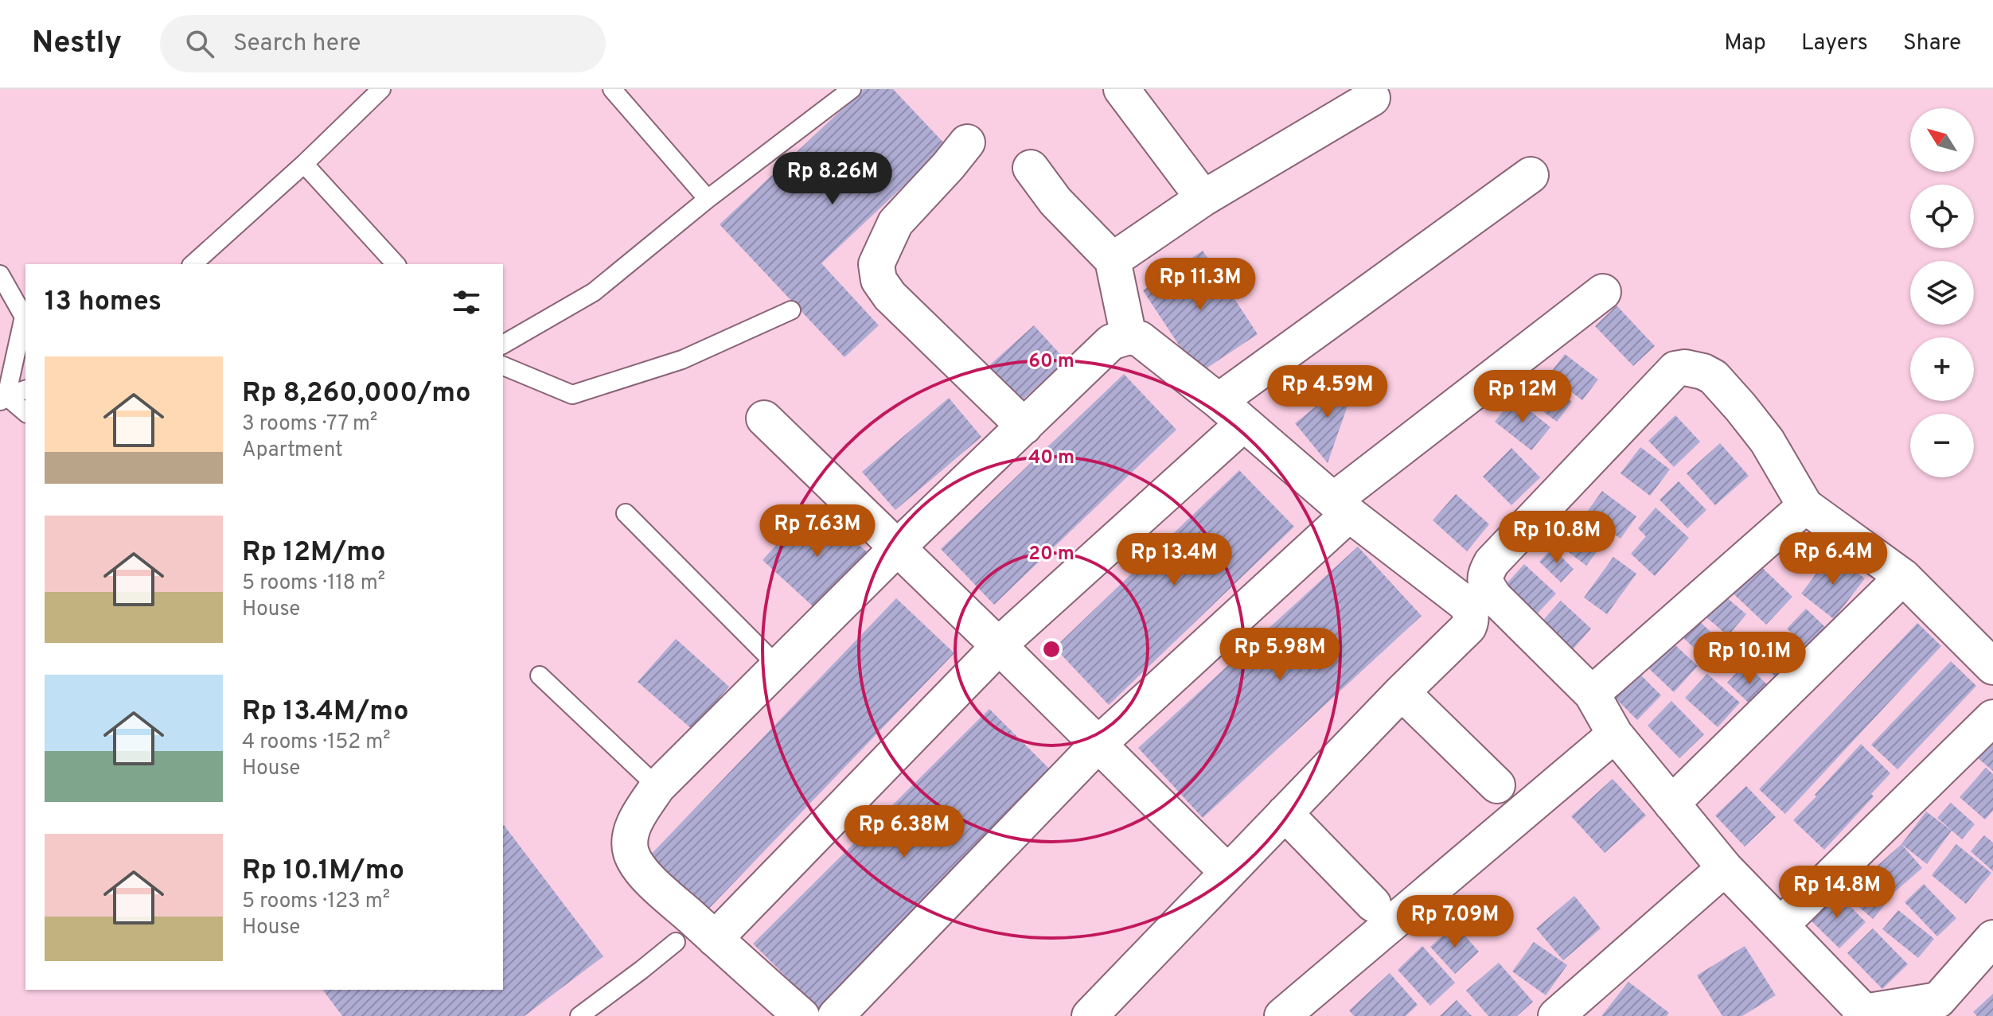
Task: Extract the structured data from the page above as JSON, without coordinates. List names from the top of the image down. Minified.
{"north":"top left","page":{"header":"Nestly","search":"Search here","nav":["Map","Layers","Share"],"map_buttons":["+","−"],"price":["Rp 8.26M","Rp 11.3M","Rp 4.59M","Rp 12M","Rp 7.63M","Rp 10.8M","Rp 6.4M","Rp 13.4M","Rp 5.98M","Rp 10.1M","Rp 6.38M","Rp 14.8M","Rp 7.09M"],"heading":"13 homes","list":[{"name":"Rp 8,260,000/mo","note":"3 rooms · 77 m² · Apartment"},{"name":"Rp 12M/mo","note":"5 rooms · 118 m² · House"},{"name":"Rp 13.4M/mo","note":"4 rooms · 152 m² · House"},{"name":"Rp 10.1M/mo","note":"5 rooms · 123 m² · House"}]},"rings":["60 m","40 m","20 m"]}
